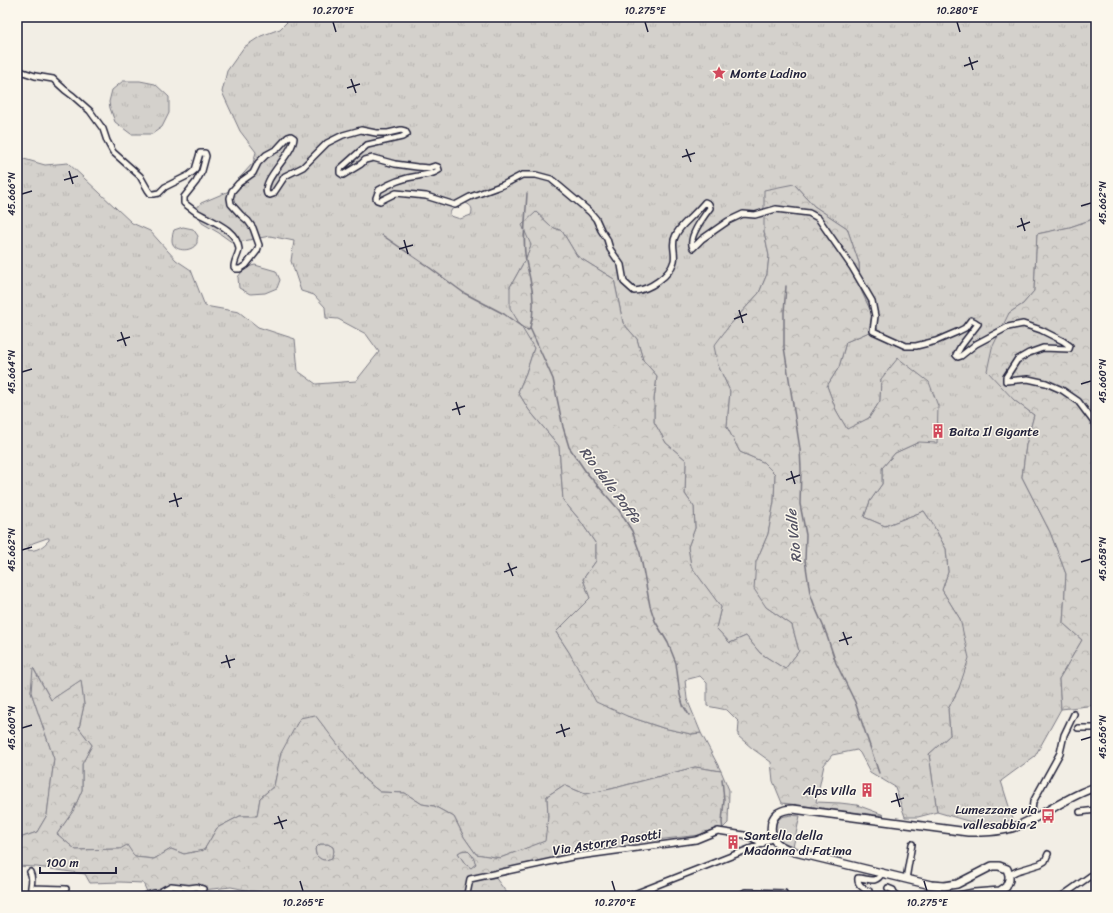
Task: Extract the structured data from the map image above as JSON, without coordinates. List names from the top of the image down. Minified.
{"streets":{"street":["Via Astorre Pasotti"]},"water":["Rio delle Poffe","Rio Valle"],"places":{"place":["Monte Ladino"],"building":["Baita Il Gigante","Alps Villa","Santella della Madonna di Fatima"],"bus stop":["Lumezzane via vallesabbia 2"]},"scale_bar":"100 m","coordinates":["10.270°E","10.275°E","10.280°E","45.666°N","45.662°N","45.664°N","45.660°N","45.658°N","45.656°N","10.265°E"]}
